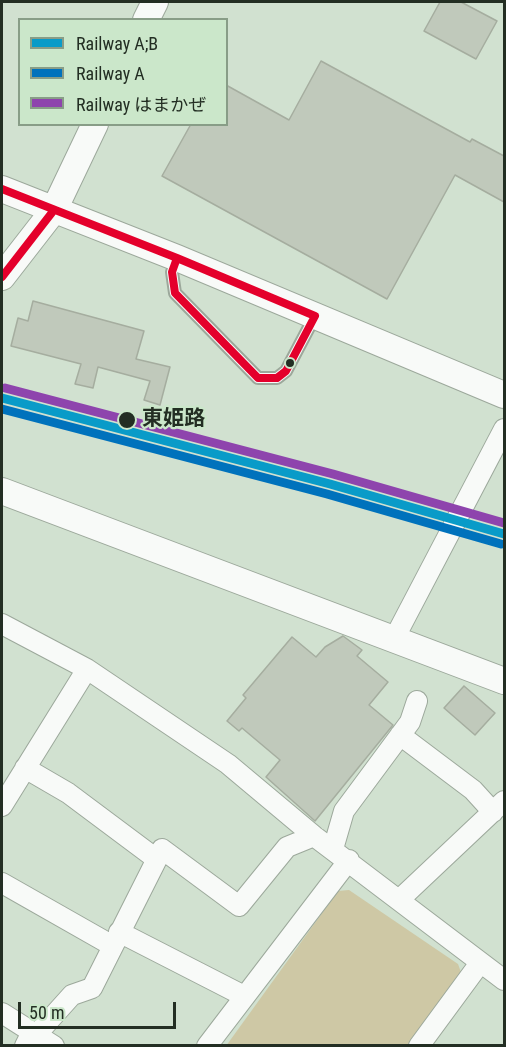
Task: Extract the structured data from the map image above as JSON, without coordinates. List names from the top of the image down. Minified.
{"places":["東姫路"],"lines":["rail line はまかぜ","rail line A;B","rail line A"],"legend":["Railway A;B","Railway A","Railway はまかぜ"],"scale_bar":"50 m"}
